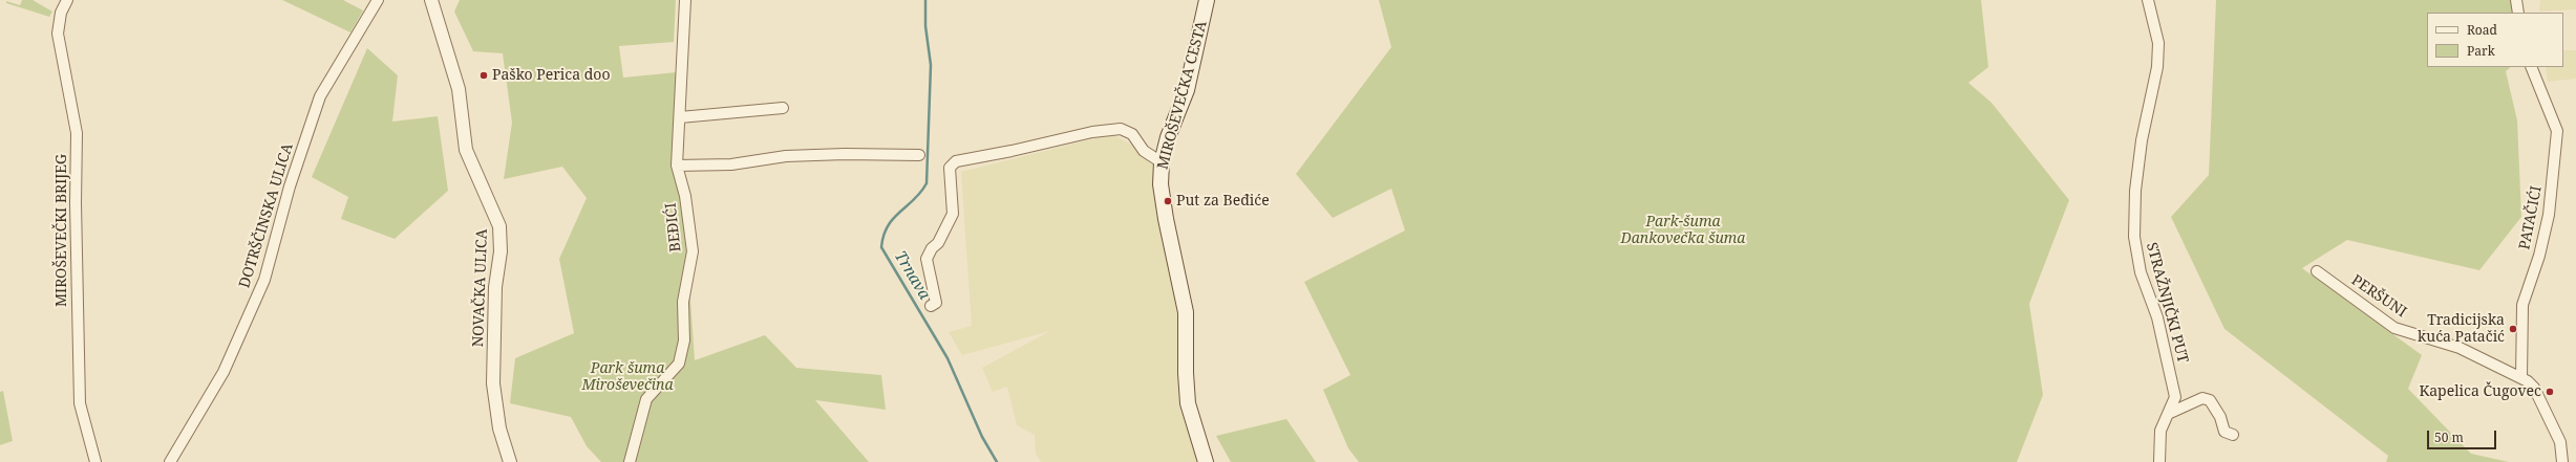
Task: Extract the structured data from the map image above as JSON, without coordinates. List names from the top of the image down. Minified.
{"streets":{"main road":["MIROŠEVEČKA CESTA"],"street":["DOTRŠČINSKA ULICA","PATAČIĆI","BEĐIĆI","MIROŠEVEČKI BRIJEG","NOVAČKA ULICA","PERŠUNI","STRAŽNJIČKI PUT"]},"crossings":[["PATAČIĆI","PERŠUNI"]],"water":["Trnava"],"parks":["Park-šuma Dankovečka šuma","Park šuma Miroševečina"],"places":["Paško Perica doo","Put za Beđiće","Tradicijska kuća Patačić","Kapelica Čugovec"],"legend":["Road","Park"],"scale_bar":"50 m"}
